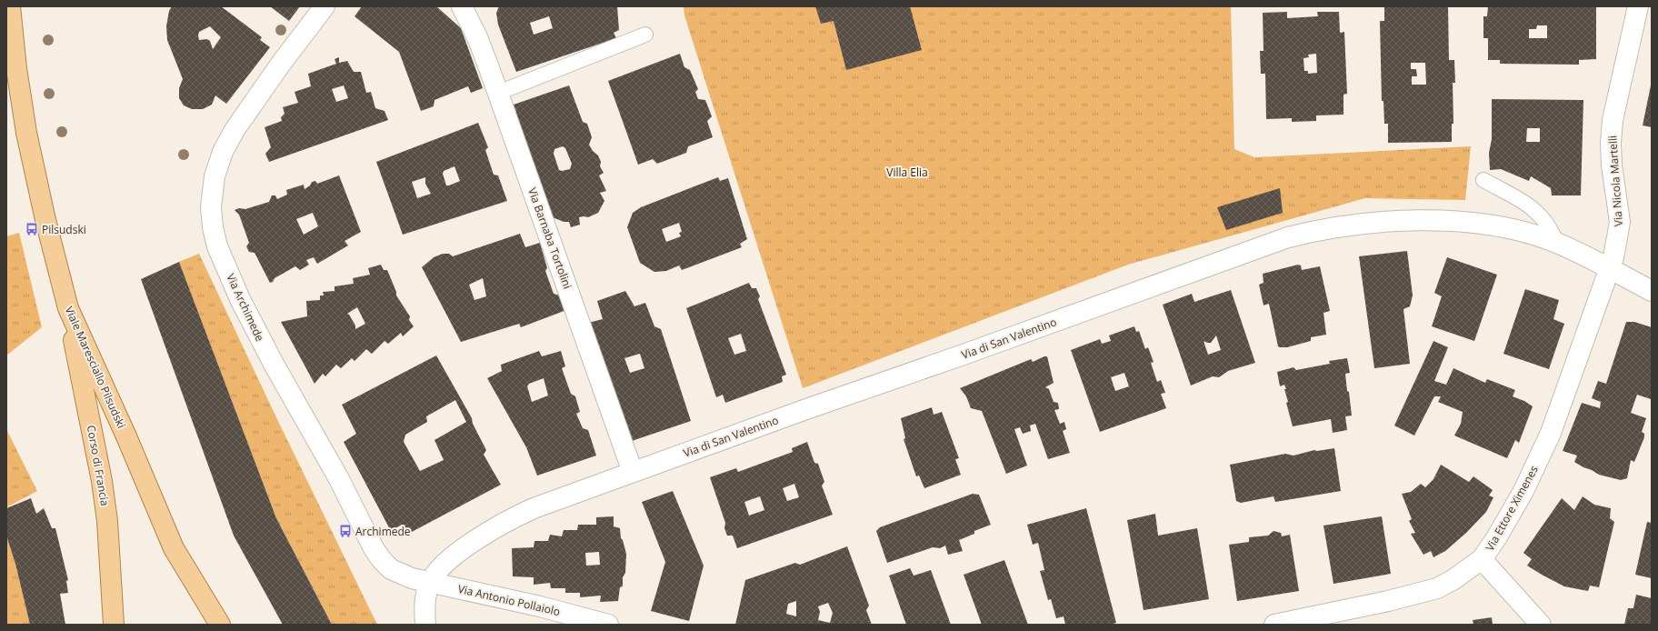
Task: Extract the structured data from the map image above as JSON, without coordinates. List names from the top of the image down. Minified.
{"streets":{"main road":["Viale Maresciallo Pilsudski","Corso di Francia"],"street":["Via Nicola Martelli","Via Barnaba Tortolini","Via Archimede","Via di San Valentino","Via Ettore Ximenes","Via Antonio Pollaiolo"]},"crossings":[["Via Nicola Martelli","Via di San Valentino"],["Via Nicola Martelli","Via Ettore Ximenes"],["Via Barnaba Tortolini","Via di San Valentino"],["Via Archimede","Via di San Valentino"],["Via Archimede","Via Antonio Pollaiolo"],["Via di San Valentino","Via Ettore Ximenes"],["Via di San Valentino","Via Antonio Pollaiolo"],["Viale Maresciallo Pilsudski","Corso di Francia"]],"parks":["Villa Elia"],"places":{"bus stop":["Pilsudski","Archimede"]}}
